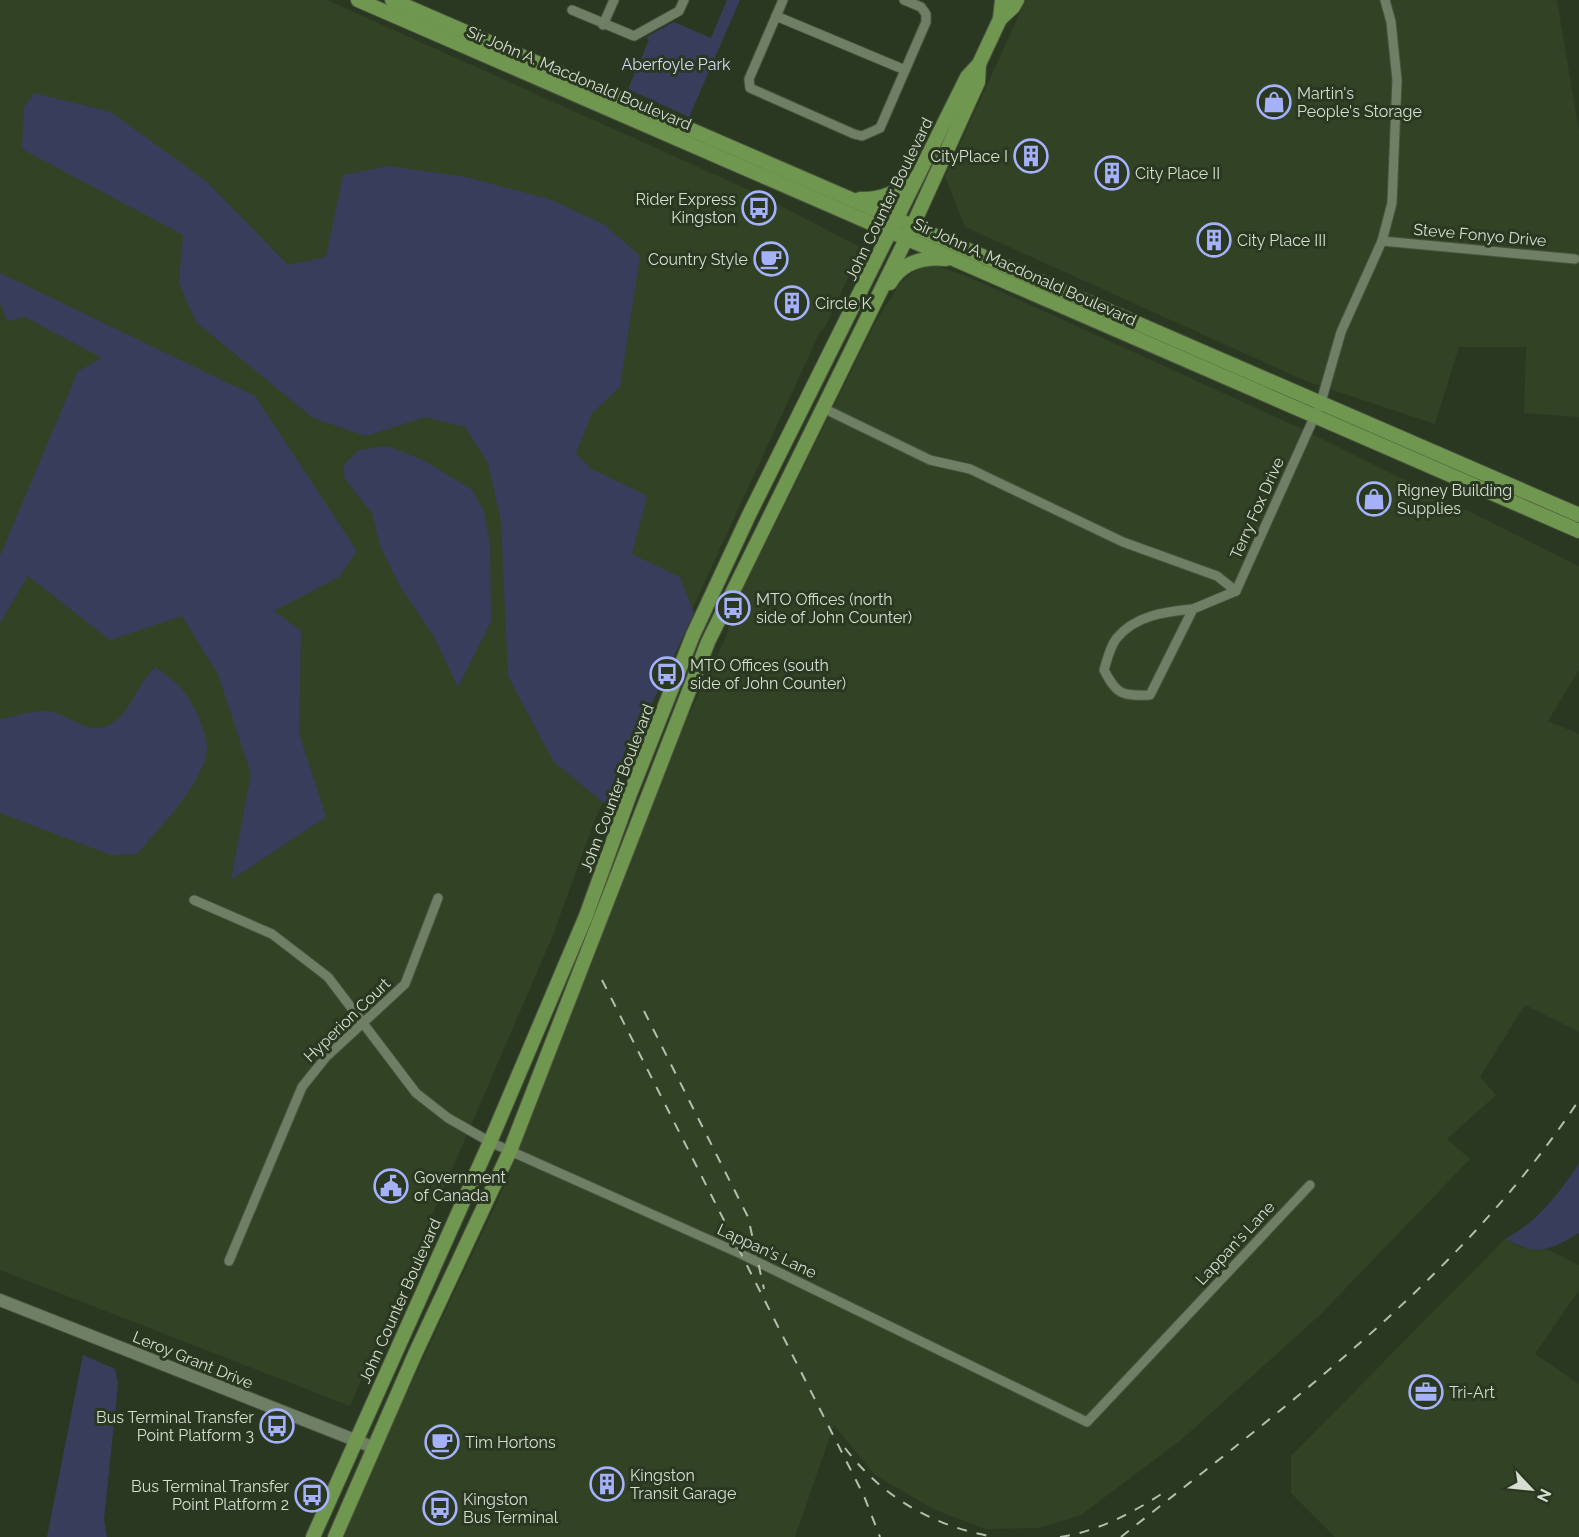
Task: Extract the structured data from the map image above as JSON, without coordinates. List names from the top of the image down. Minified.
{"streets":{"main road":["Sir John A. Macdonald Boulevard","John Counter Boulevard"],"street":["Steve Fonyo Drive","Terry Fox Drive","Hyperion Court","Lappan's Lane","Leroy Grant Drive"]},"crossings":[["Sir John A. Macdonald Boulevard","John Counter Boulevard"],["Sir John A. Macdonald Boulevard","Terry Fox Drive"],["John Counter Boulevard","Terry Fox Drive"],["John Counter Boulevard","Lappan's Lane"],["John Counter Boulevard","Leroy Grant Drive"],["Steve Fonyo Drive","Terry Fox Drive"],["Hyperion Court","Lappan's Lane"]],"parks":["Aberfoyle Park"],"places":{"shop":["Martin's People's Storage","Rigney Building Supplies"],"building":["CityPlace I","City Place II","City Place III","Circle K","Kingston Transit Garage"],"bus stop":["Rider Express Kingston","MTO Offices (north side of John Counter)","MTO Offices (south side of John Counter)","Bus Terminal Transfer Point Platform 3","Bus Terminal Transfer Point Platform 2","Kingston Bus Terminal"],"cafe":["Country Style","Tim Hortons"],"public building":["Government of Canada"],"office":["Tri-Art"]},"north":"bottom right"}
